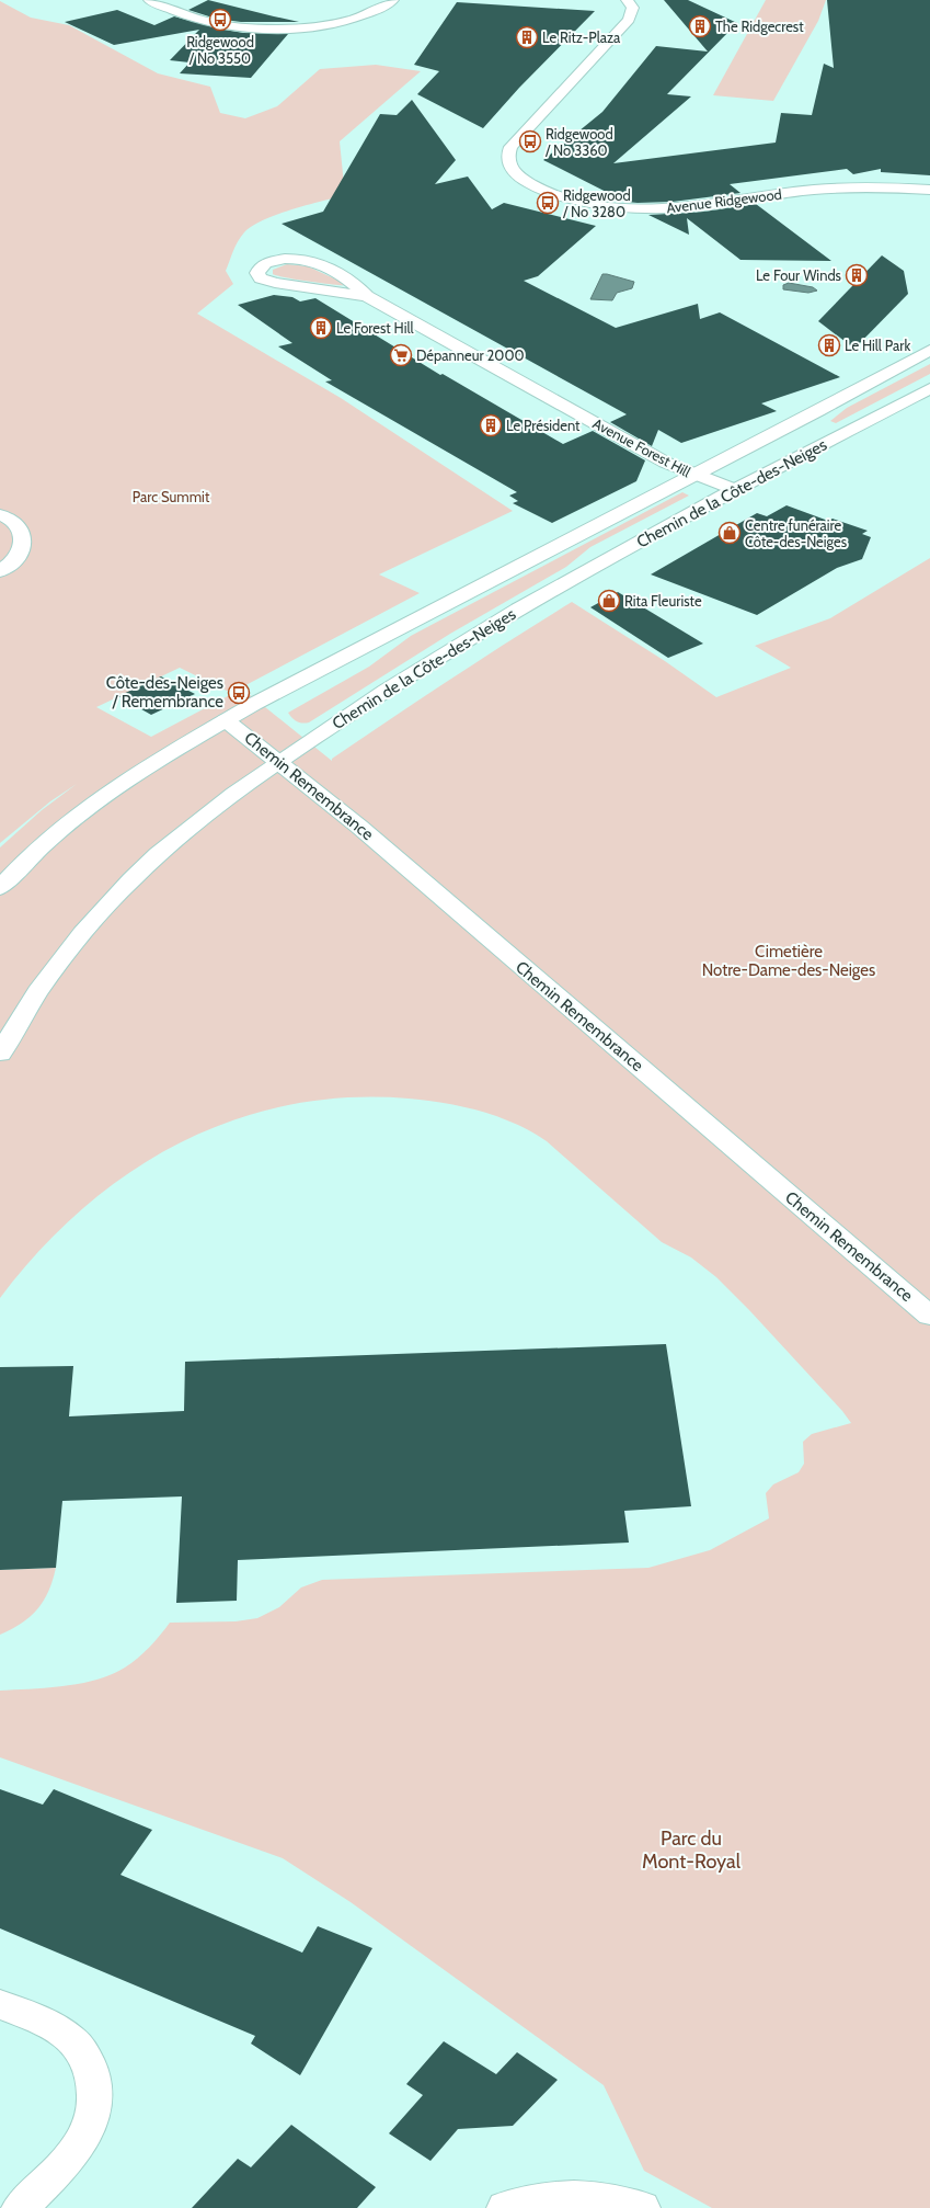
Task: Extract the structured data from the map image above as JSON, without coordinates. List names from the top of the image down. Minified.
{"streets":{"street":["Avenue Ridgewood","Avenue Forest Hill","Chemin de la Côte-des-Neiges","Chemin Remembrance"]},"crossings":[["Avenue Forest Hill","Chemin de la Côte-des-Neiges"],["Chemin de la Côte-des-Neiges","Chemin Remembrance"]],"parks":["Parc Summit","Cimetière Notre-Dame-des-Neiges","Parc du Mont-Royal"],"places":{"bus stop":["Ridgewood / No 3550","Ridgewood / No 3360","Ridgewood / No 3280","Côte-des-Neiges / Remembrance"],"building":["The Ridgecrest","Le Ritz-Plaza","Le Four Winds","Le Forest Hill","Le Hill Park","Le Président"],"supermarket":["Dépanneur 2000"],"shop":["Centre funéraire Côte-des-Neiges","Rita Fleuriste"]}}
